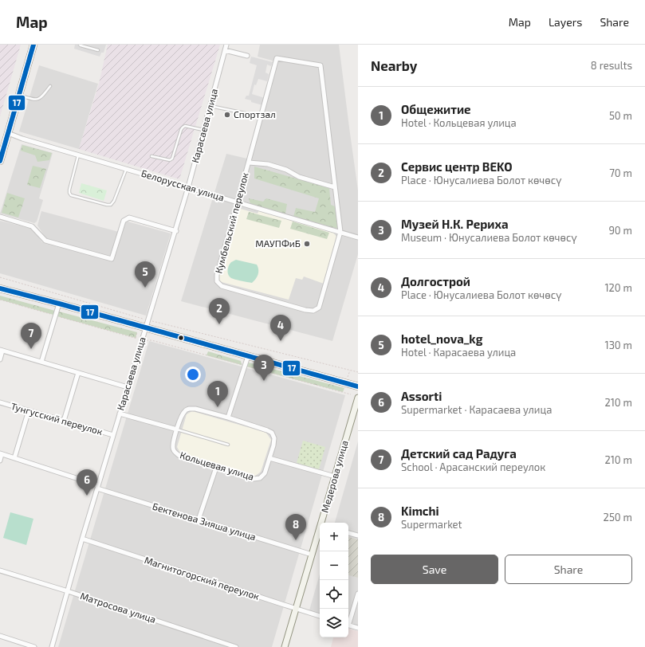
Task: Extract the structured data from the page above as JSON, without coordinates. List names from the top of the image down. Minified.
{"streets":{"main road":["Медерова улица"],"street":["Карасаева улица","Белорусская улица","Кумбельский переулок","Тунгусский переулок","Кольцевая улица","Бектенова Зияша улица","Магнитогорский переулок","Матросова улица"]},"crossings":[["Карасаева улица","Белорусская улица"],["Карасаева улица","Тунгусский переулок"],["Карасаева улица","Бектенова Зияша улица"],["Карасаева улица","Магнитогорский переулок"],["Карасаева улица","Матросова улица"],["Белорусская улица","Кумбельский переулок"],["Медерова улица","Бектенова Зияша улица"],["Медерова улица","Магнитогорский переулок"]],"places":["Спортзал","МАУПФиБ"],"lines":["transit line 17"],"page":{"header":"Map","nav":["Map","Layers","Share"],"heading":["Nearby","8 results"],"list":[{"mark":"1","name":"Общежитие","note":"Hotel · Кольцевая улица","value":"50 m"},{"mark":"2","name":"Сервис центр BEKO","note":"Place · Юнусалиева Болот көчөсү","value":"70 m"},{"mark":"3","name":"Музей Н.К. Рериха","note":"Museum · Юнусалиева Болот көчөсү","value":"90 m"},{"mark":"4","name":"Долгострой","note":"Place · Юнусалиева Болот көчөсү","value":"120 m"},{"mark":"5","name":"hotel_nova_kg","note":"Hotel · Карасаева улица","value":"130 m"},{"mark":"6","name":"Assorti","note":"Supermarket · Карасаева улица","value":"210 m"},{"mark":"7","name":"Детский сад Радуга","note":"School · Арасанский переулок","value":"210 m"},{"mark":"8","name":"Kimchi","note":"Supermarket","value":"250 m"}],"pins":["5","2","4","7","3","1","6","8"],"map_buttons":["+","−"],"buttons":["Save","Share"]}}
